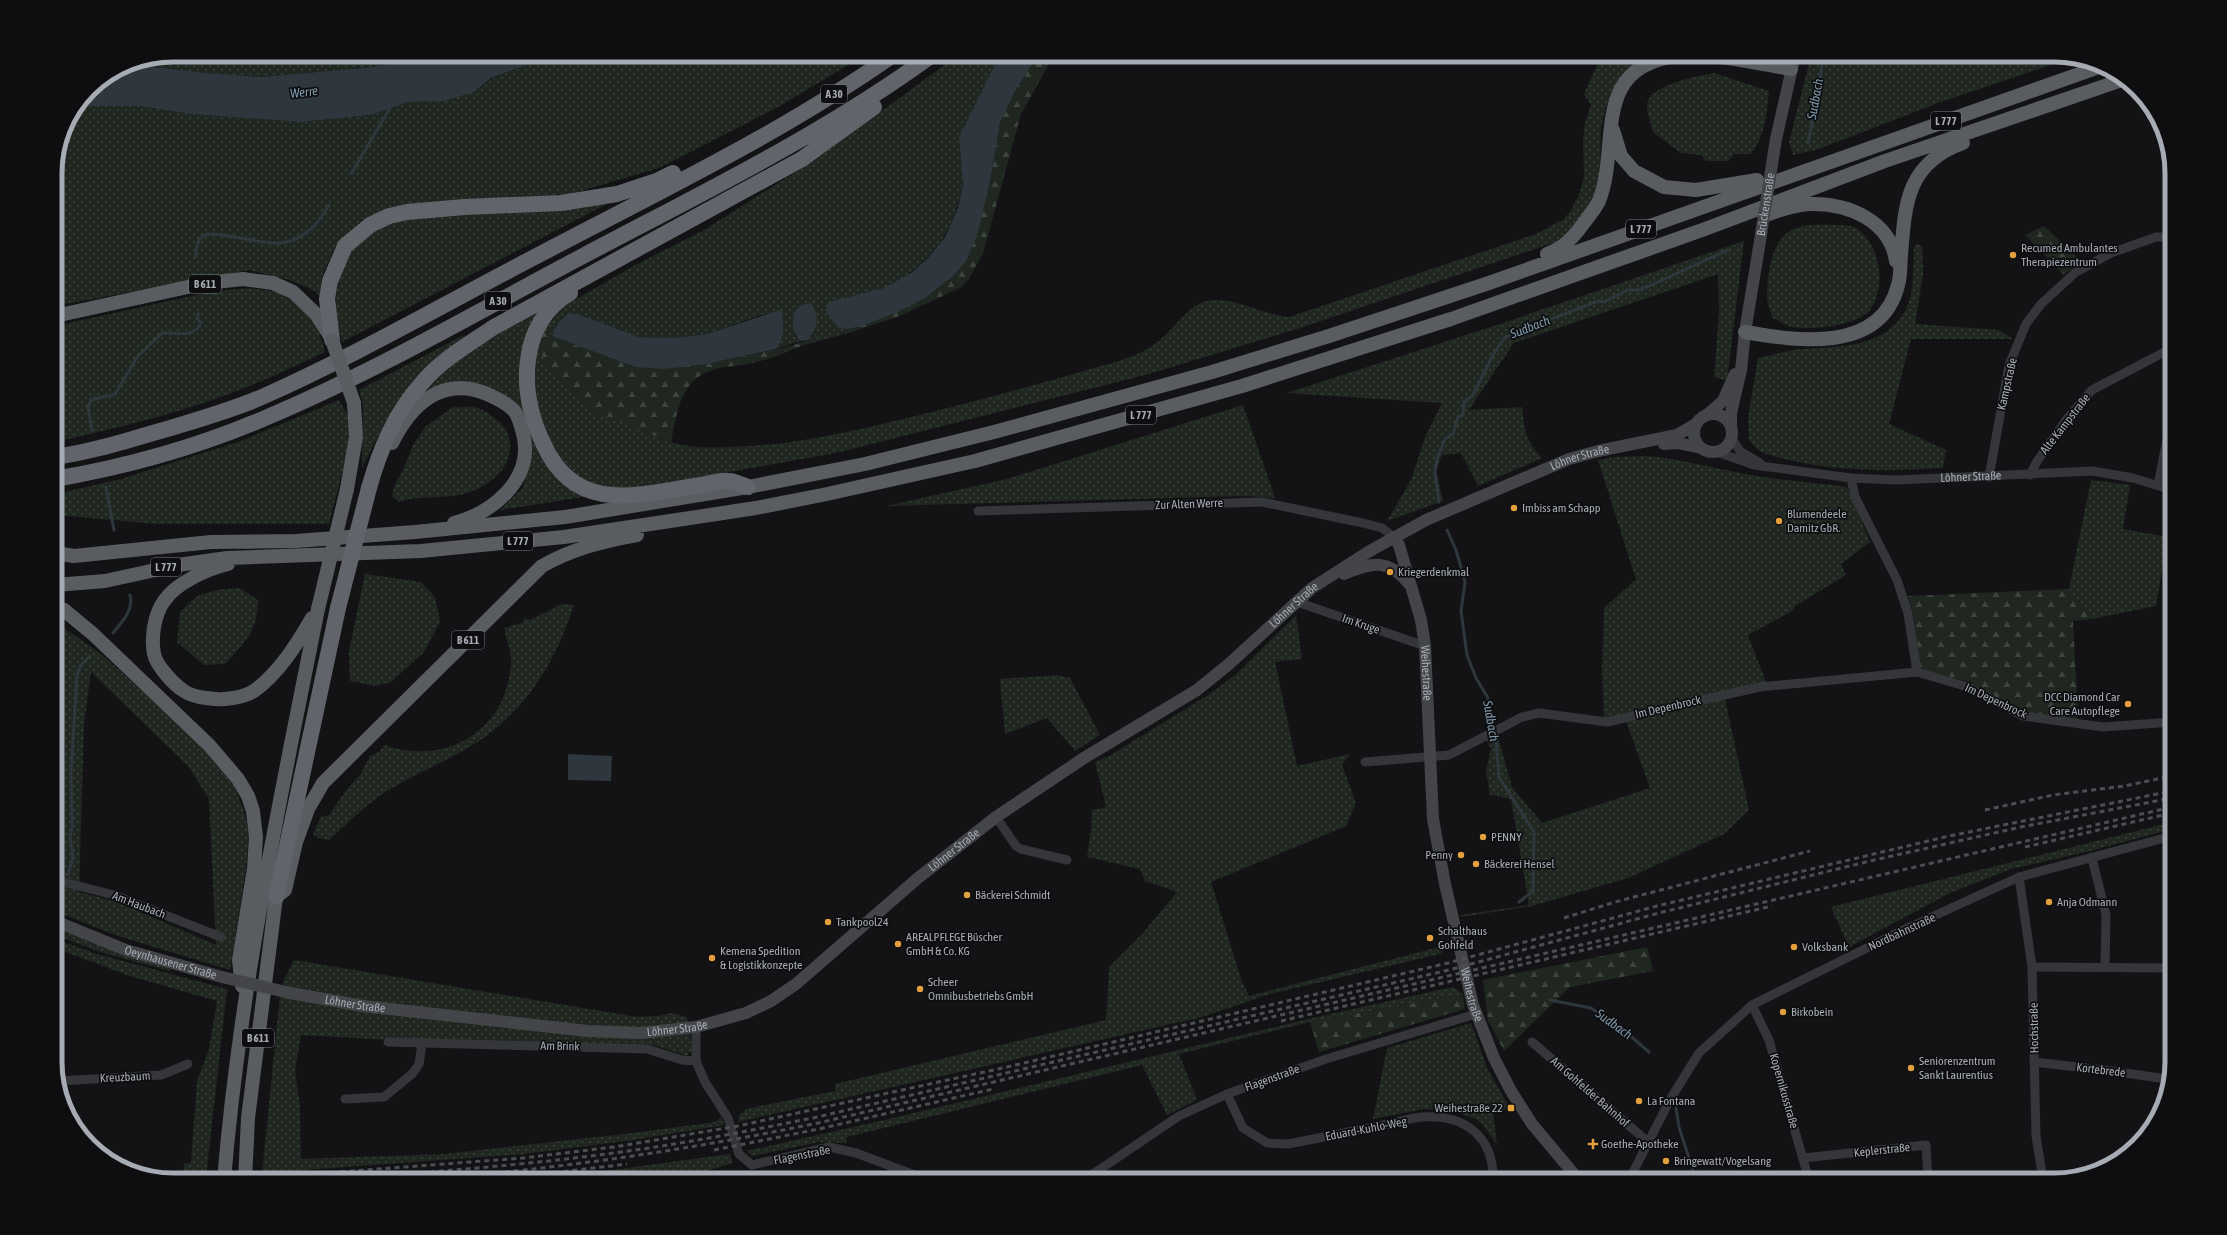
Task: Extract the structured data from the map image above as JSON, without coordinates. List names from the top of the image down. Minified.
{"streets":{"highway":["A 30","L 777","B 611"],"main road":["Brückenstraße","Löhner Straße","Weihestraße","Oeynhausener Straße"],"street":["Kampstraße","Alte Kampstraße","Zur Alten Werre","Im Kruge","Im Depenbrock","Am Haubach","Nordbahnstraße","Hochstraße","Am Brink","Kortebrede","Kreuzbaum","Flagenstraße","Kopernikusstraße","Am Gohfelder Bahnhof","Eduard-Kuhlo-Weg","Keplerstraße"]},"crossings":[["L 777","Brückenstraße"],["L 777","B 611"],["Brückenstraße","Löhner Straße"],["Kampstraße","Löhner Straße"],["Alte Kampstraße","Löhner Straße"],["Löhner Straße","Zur Alten Werre"],["Löhner Straße","Im Kruge"],["Löhner Straße","Weihestraße"],["Löhner Straße","Oeynhausener Straße"],["Löhner Straße","Flagenstraße"],["Zur Alten Werre","Weihestraße"],["Im Kruge","Weihestraße"],["Weihestraße","Im Depenbrock"],["Weihestraße","Flagenstraße"],["Nordbahnstraße","Hochstraße"],["Nordbahnstraße","Kopernikusstraße"],["Nordbahnstraße","Am Gohfelder Bahnhof"],["Hochstraße","Kortebrede"],["Am Brink","Flagenstraße"],["Flagenstraße","Eduard-Kuhlo-Weg"],["Kopernikusstraße","Keplerstraße"]],"water":["Werre","Sudbach"],"places":{"other":["Recumed Ambulantes Therapiezentrum","Imbiss am Schapp","Blumendeele Damitz GbR.","Kriegerdenkmal","DCC Diamond Car Care Autopflege","PENNY","Penny","Bäckerei Hensel","Bäckerei Schmidt","Anja Odmann","Tankpool24","Schalthaus Gohfeld","AREALPFLEGE Büscher GmbH & Co. KG","Volksbank","Kemena Spedition & Logistikkonzepte","Scheer Omnibusbetriebs GmbH","Birkobein","Seniorenzentrum Sankt Laurentius","La Fontana","Bringewatt/Vogelsang"],"transit":["Weihestraße 22"],"health":["Goethe-Apotheke"]}}
